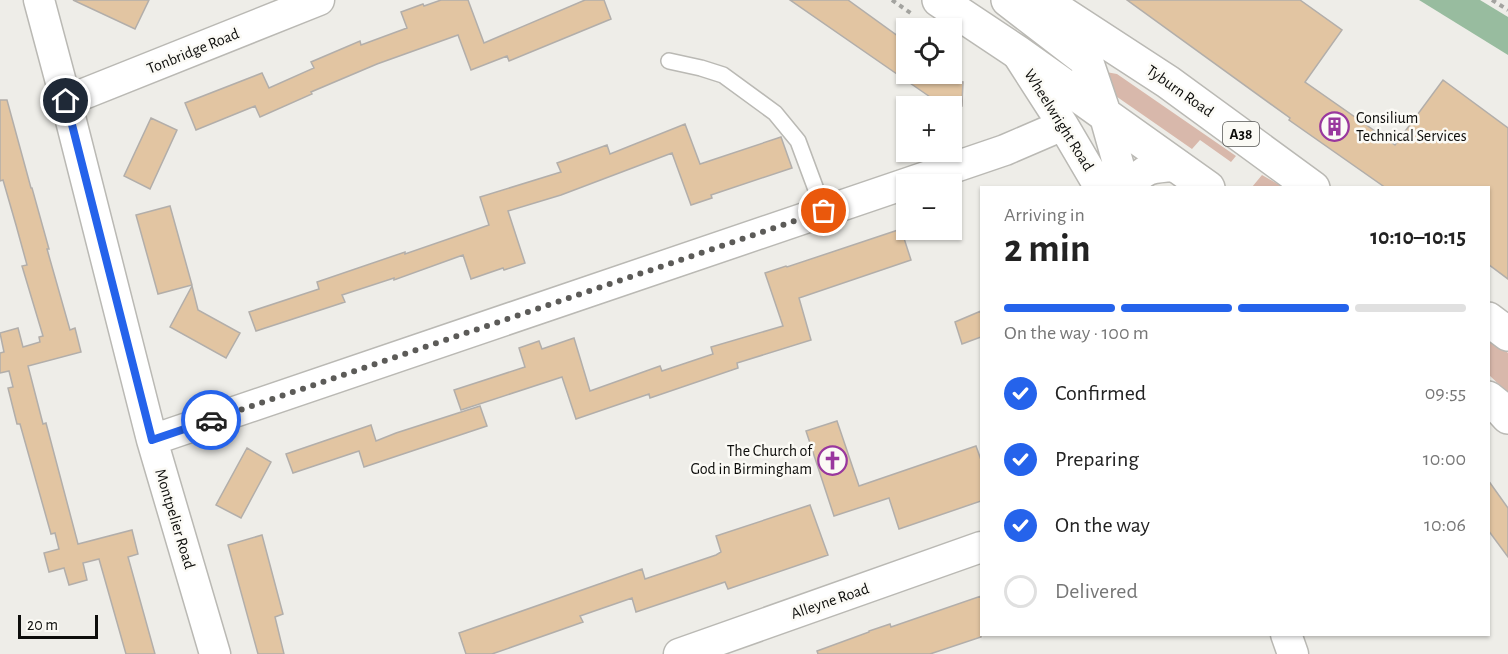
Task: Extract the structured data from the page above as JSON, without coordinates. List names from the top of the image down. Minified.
{"streets":{"highway":["Tyburn Road","A38"],"street":["Tonbridge Road","Wheelwright Road","Montpelier Road","Alleyne Road"]},"crossings":[["Tonbridge Road","Montpelier Road"]],"places":{"building":["Consilium Technical Services"],"church":["The Church of God in Birmingham"]},"scale_bar":"20 m","page":{"map_buttons":["+","−"],"heading":["2 min","Arriving in","10:10–10:15"],"bar":"On the way · 100 m","list":[["Confirmed","09:55"],["Preparing","10:00"],["On the way","10:06"],"Delivered"],"scale":"20 m"}}
